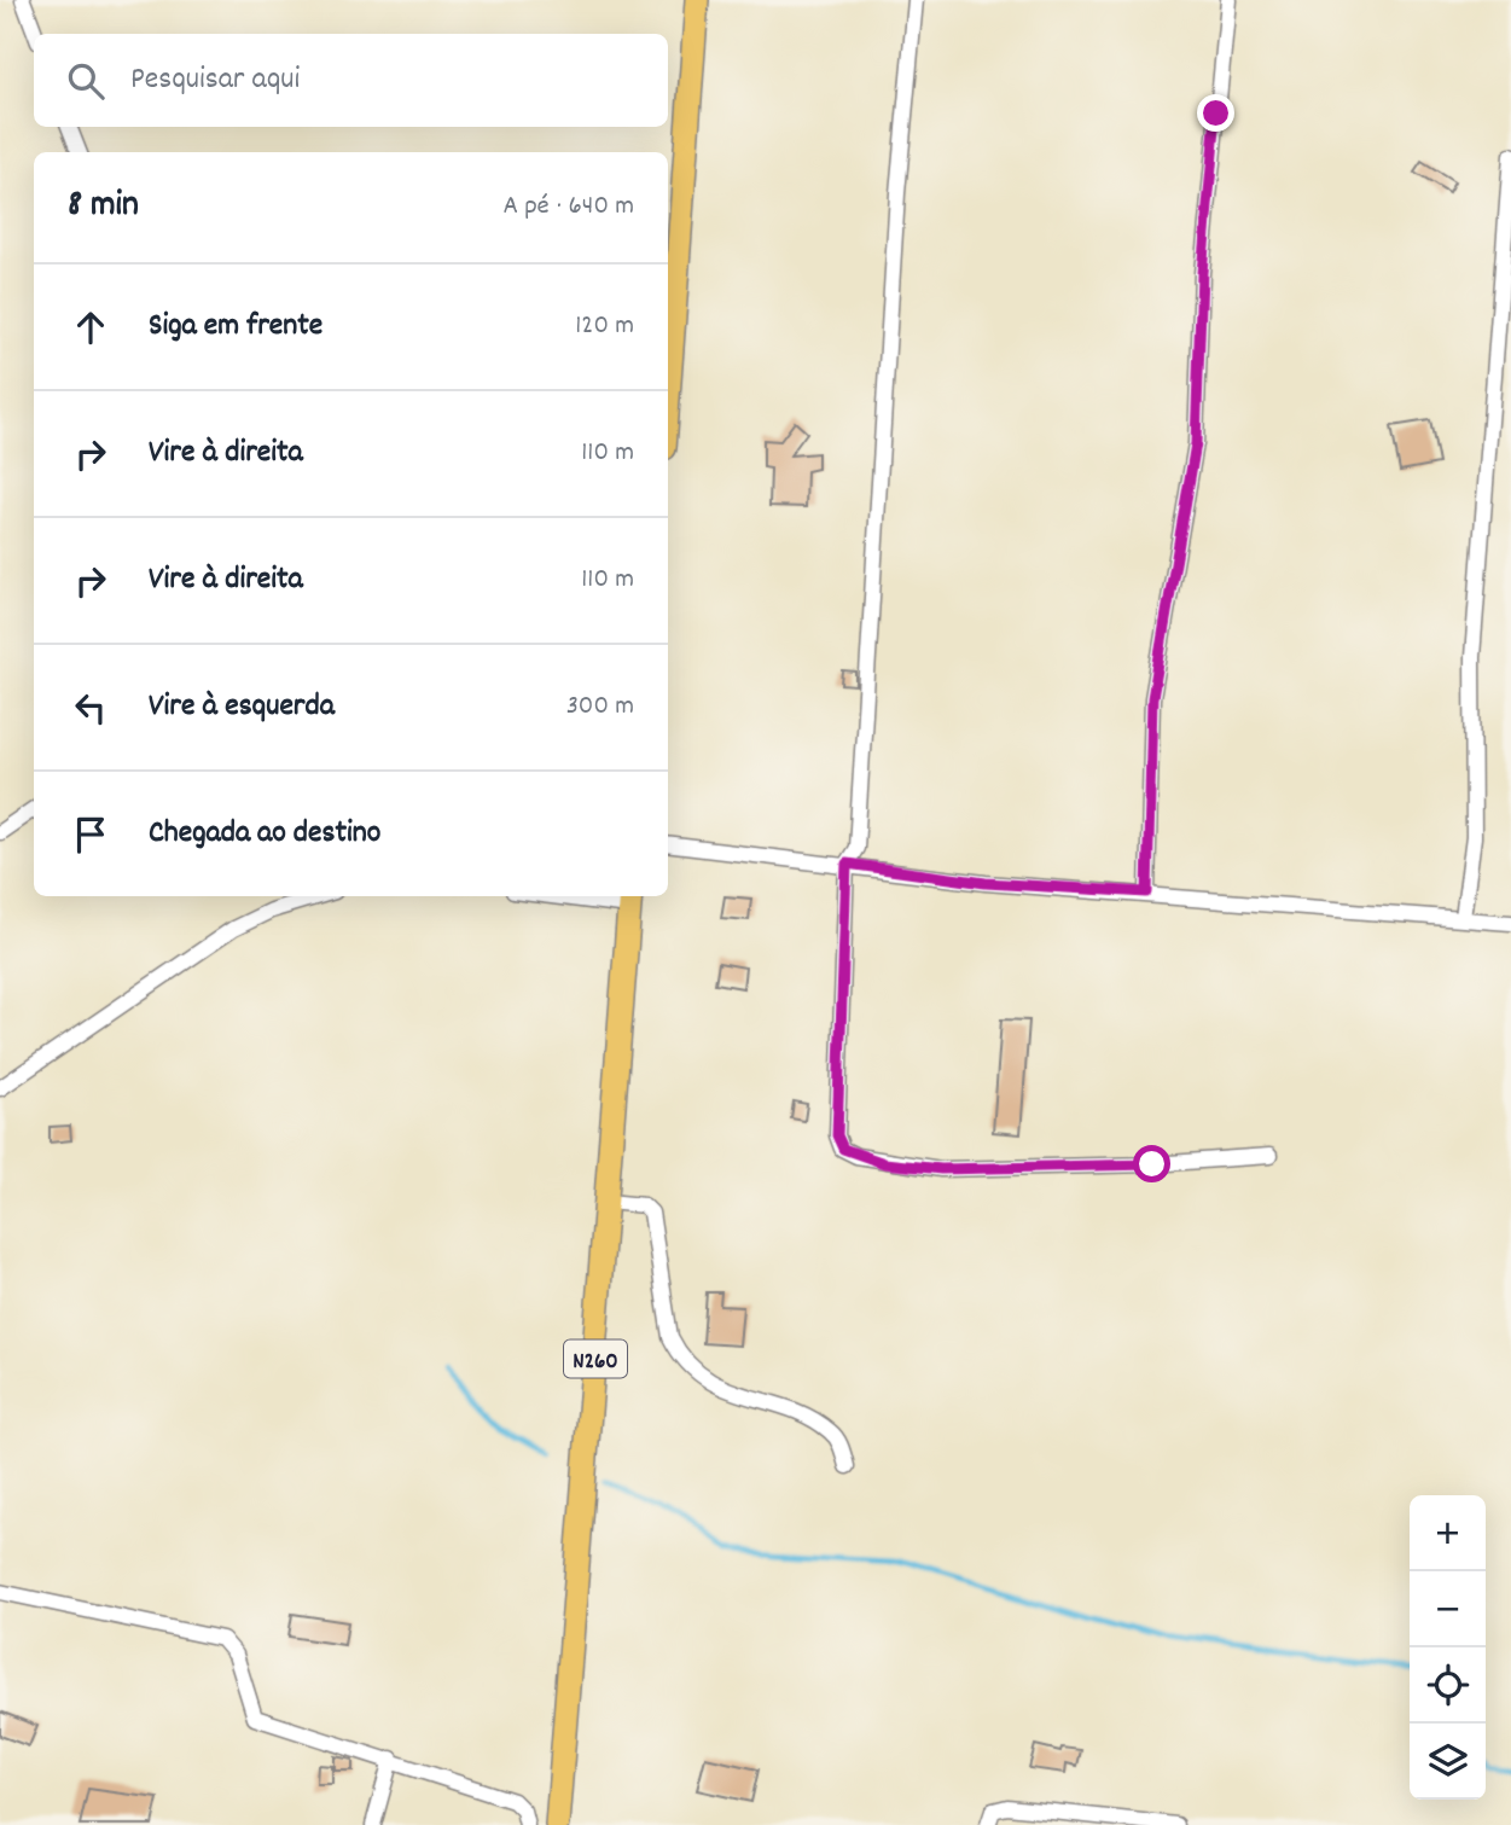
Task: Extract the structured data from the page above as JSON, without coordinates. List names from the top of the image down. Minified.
{"streets":{"main road":["N260"]},"page":{"search":"Pesquisar aqui","heading":["8 min","A pé · 640 m"],"list":[["Siga em frente","120 m"],["Vire à direita","110 m"],["Vire à direita","110 m"],["Vire à esquerda","300 m"],"Chegada ao destino"],"map_buttons":["+","−"]}}
